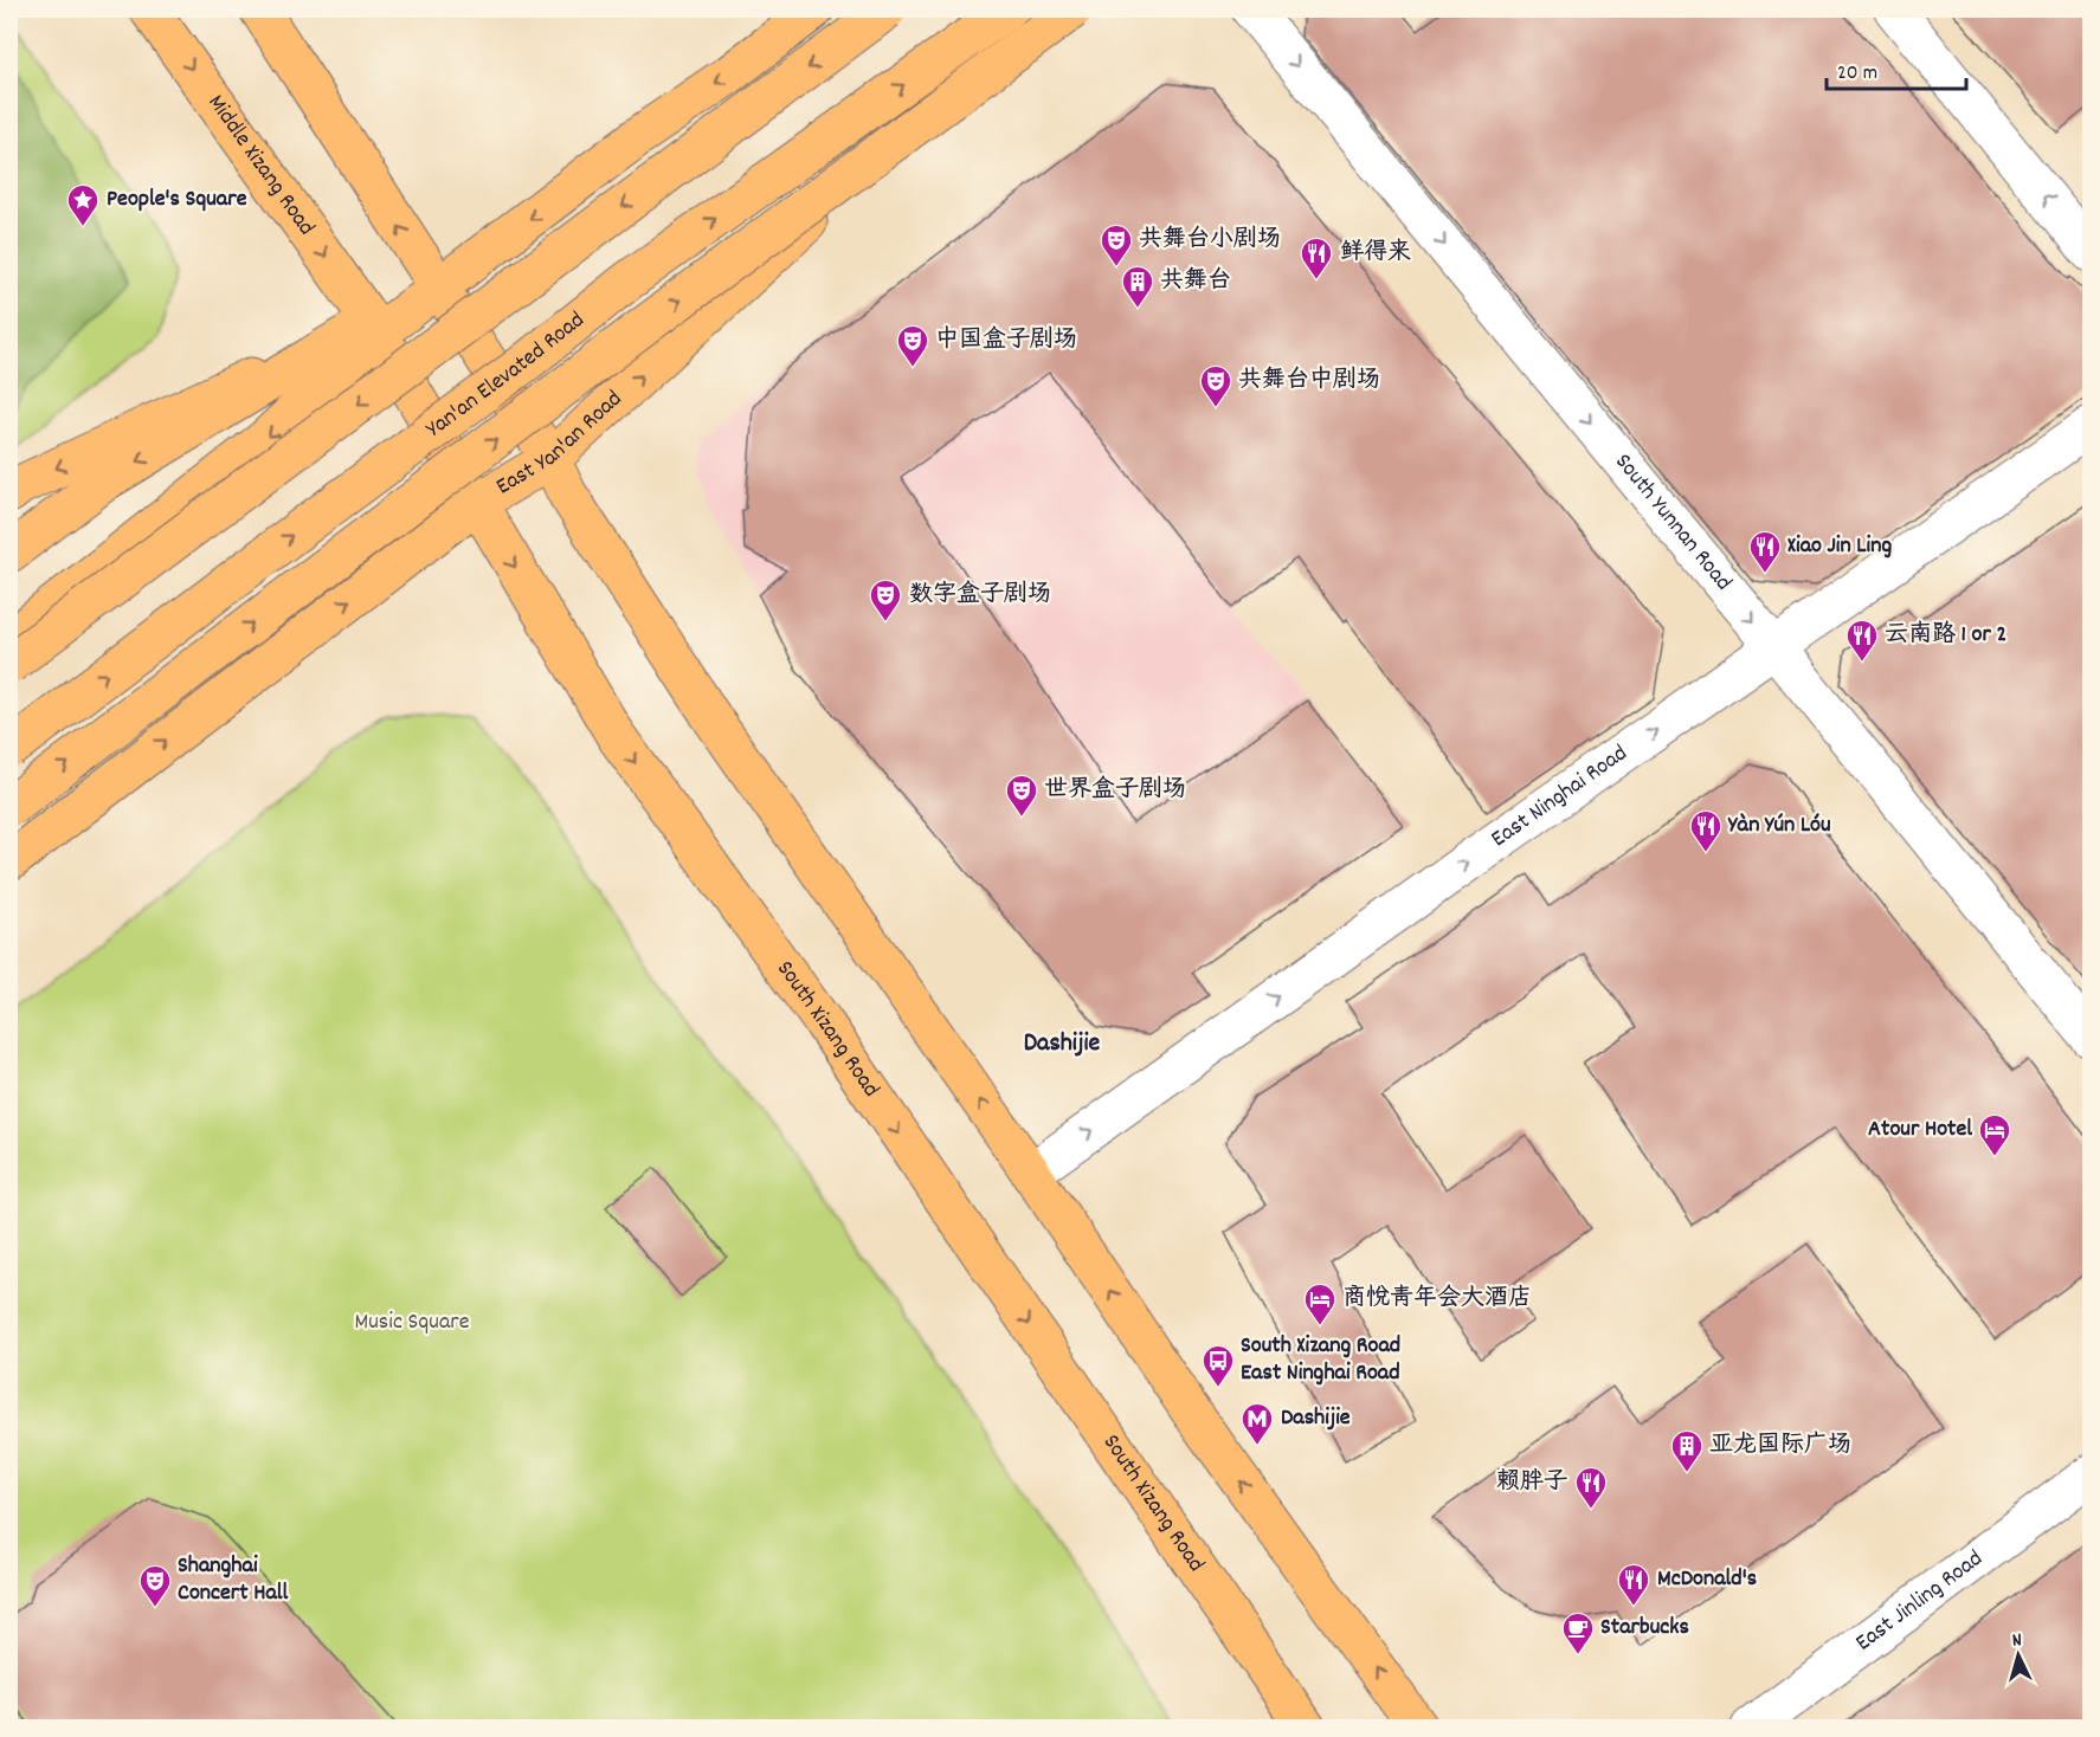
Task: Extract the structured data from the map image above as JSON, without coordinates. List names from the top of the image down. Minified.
{"streets":{"main road":["Middle Xizang Road","Yan'an Elevated Road","East Yan'an Road","South Xizang Road"],"street":["South Yunnan Road","East Ninghai Road","East Jinling Road"]},"crossings":[["Middle Xizang Road","South Xizang Road"],["East Yan'an Road","South Xizang Road"],["South Yunnan Road","East Ninghai Road"]],"one_way":["South Yunnan Road","East Ninghai Road"],"districts":["Dashijie"],"parks":["Music Square"],"places":{"place":["People's Square"],"theatre":["共舞台小剧场","中国盒子剧场","共舞台中剧场","数字盒子剧场","世界盒子剧场","Shanghai Concert Hall"],"restaurant":["鲜得来","Xiao Jin Ling","云南路 1 or 2","Yàn Yún Lóu","赖胖子","McDonald's"],"building":["共舞台","亚龙国际广场"],"hotel":["Atour Hotel","商悦青年会大酒店"],"bus stop":["South Xizang Road East Ninghai Road"],"metro station":["Dashijie"],"cafe":["Starbucks"]},"scale_bar":"20 m","north":"top"}
